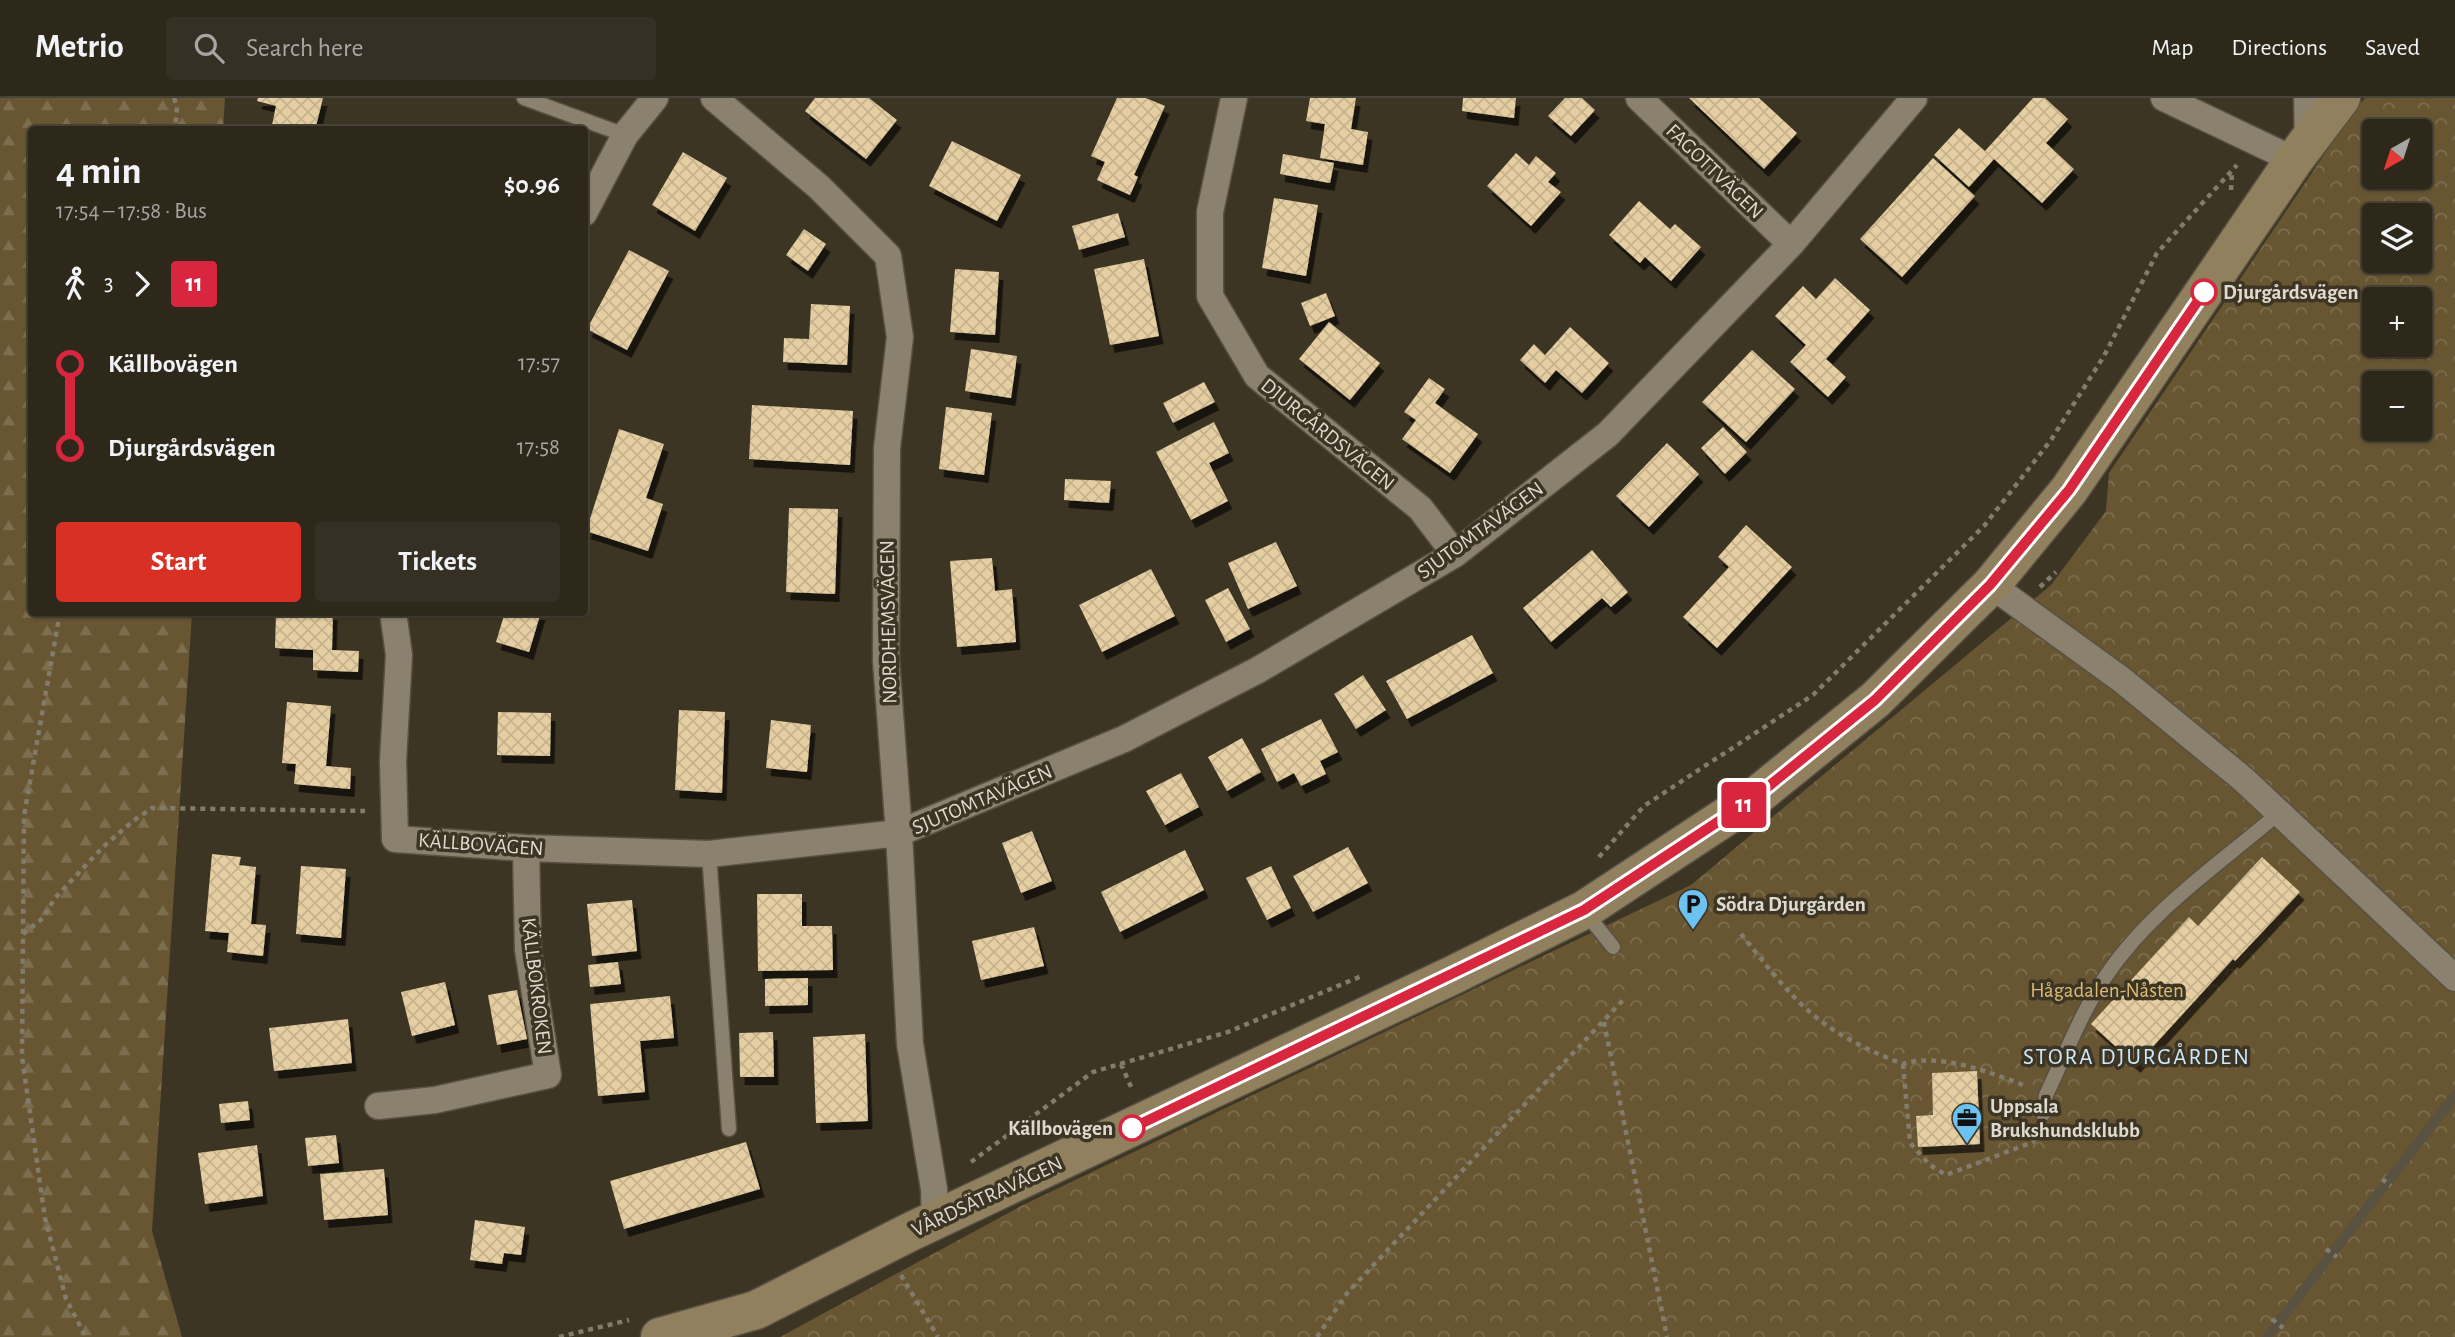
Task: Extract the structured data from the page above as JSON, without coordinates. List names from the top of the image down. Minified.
{"streets":{"street":["FAGOTTVÄGEN","DJURGÅRDSVÄGEN","SJUTOMTAVÄGEN","NORDHEMSVÄGEN","KÄLLBOVÄGEN","KÄLLBOKROKEN","VÅRDSÄTRAVÄGEN"]},"crossings":[["FAGOTTVÄGEN","SJUTOMTAVÄGEN"],["DJURGÅRDSVÄGEN","SJUTOMTAVÄGEN"],["SJUTOMTAVÄGEN","NORDHEMSVÄGEN"],["SJUTOMTAVÄGEN","KÄLLBOVÄGEN"],["NORDHEMSVÄGEN","KÄLLBOVÄGEN"],["NORDHEMSVÄGEN","VÅRDSÄTRAVÄGEN"],["KÄLLBOVÄGEN","KÄLLBOKROKEN"]],"districts":["STORA DJURGÅRDEN"],"parks":["Hågadalen-Nåsten"],"places":{"other":["Djurgårdsvägen","Källbovägen"],"parking":["Södra Djurgården"],"office":["Uppsala Brukshundsklubb"]},"lines":["bus line 11"],"north":"bottom left","page":{"header":"Metrio","search":"Search here","nav":["Map","Directions","Saved"],"on_map":"11","map_buttons":["+","−"],"heading":["4 min","17:54 – 17:58 · Bus","$0.96"],"legs":["3","11"],"list":[{"name":"Källbovägen","value":"17:57"},{"name":"Djurgårdsvägen","value":"17:58"}],"buttons":["Start","Tickets"]}}
